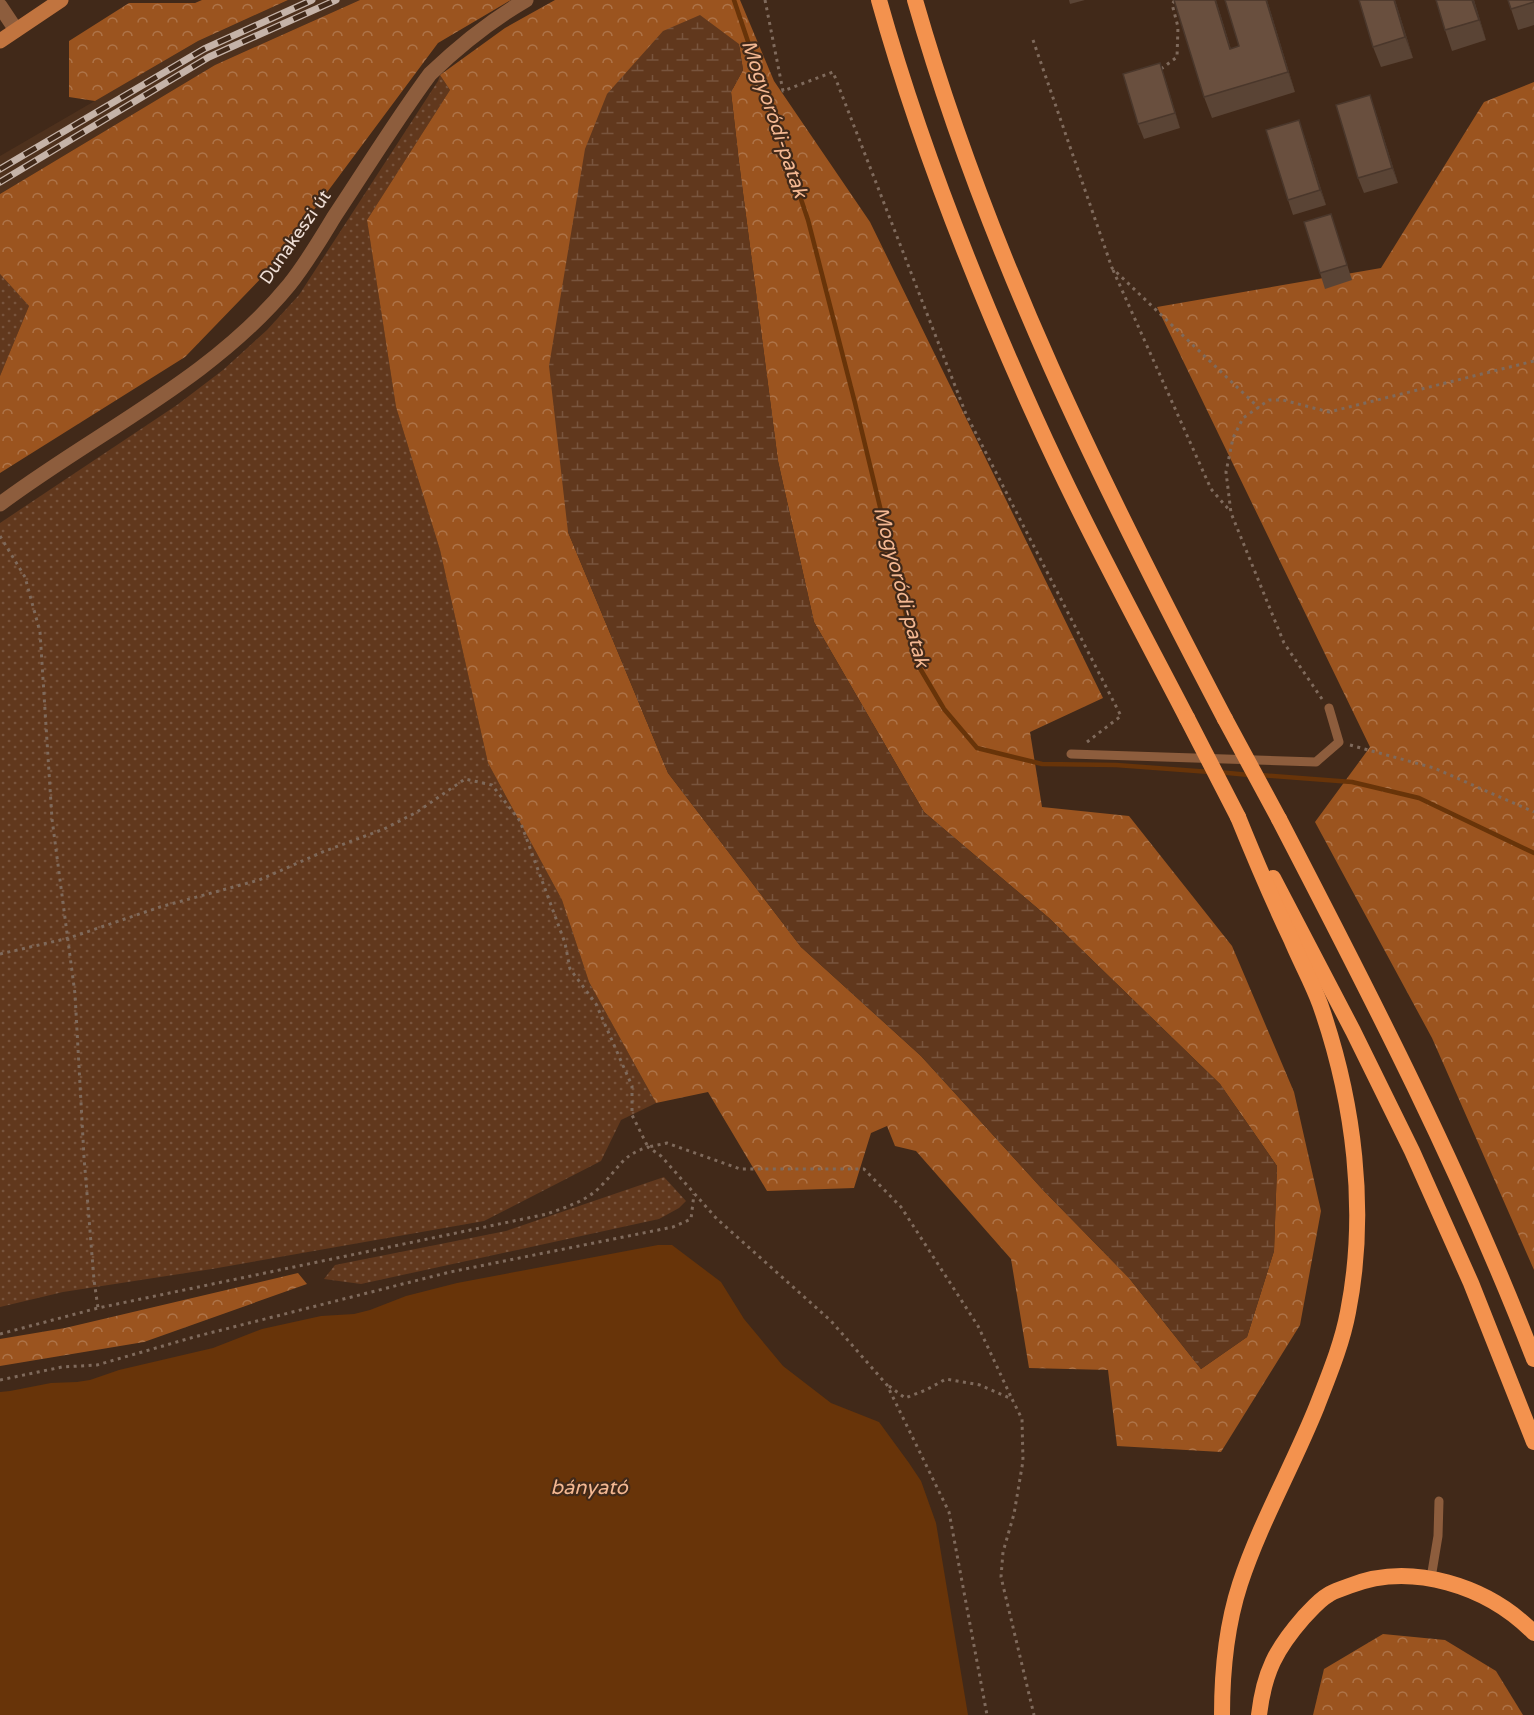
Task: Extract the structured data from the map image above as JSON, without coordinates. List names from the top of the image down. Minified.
{"streets":{"street":["Dunakeszi út"]},"water":["Mogyoródi-patak","bányató"]}
